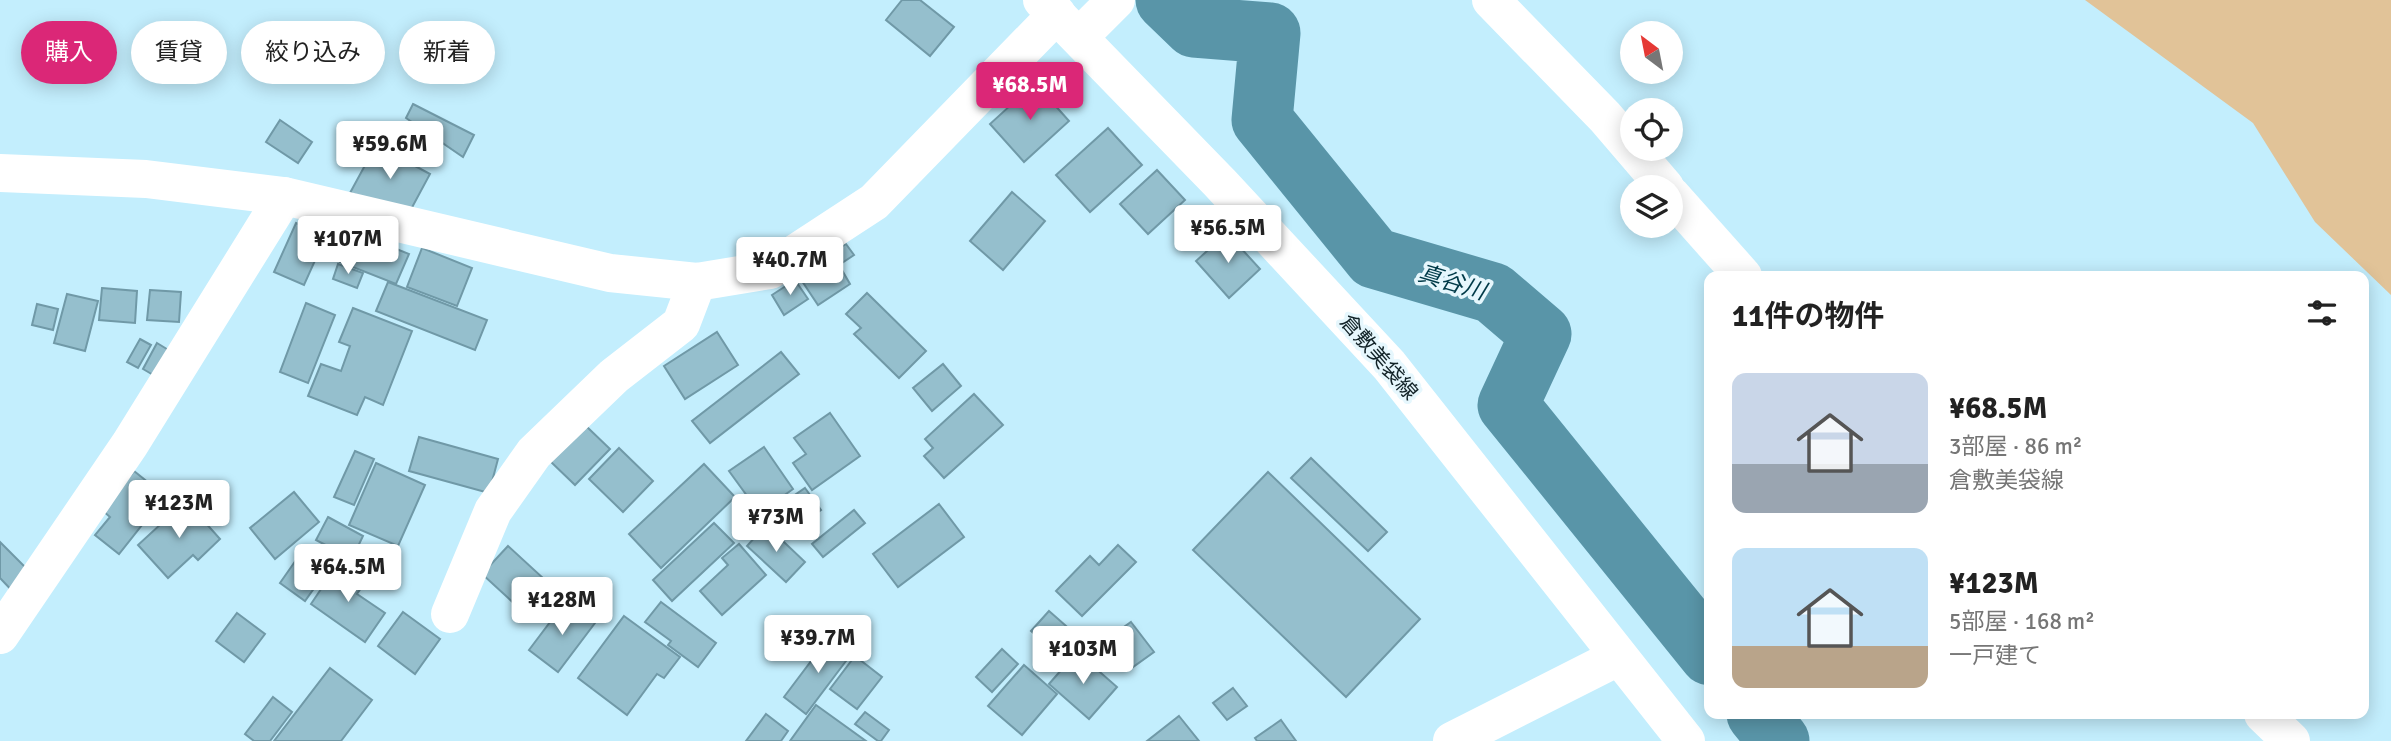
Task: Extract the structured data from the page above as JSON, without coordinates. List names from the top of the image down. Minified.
{"streets":{"street":["倉敷美袋線"]},"water":["真谷川"],"north":"top left","page":{"chip":["購入","賃貸","絞り込み","新着"],"price":["¥68.5M","¥59.6M","¥56.5M","¥107M","¥40.7M","¥123M","¥73M","¥64.5M","¥128M","¥39.7M","¥103M"],"heading":"11件の物件","list":[{"name":"¥68.5M","note":"3部屋 · 86 m² · 倉敷美袋線"},{"name":"¥123M","note":"5部屋 · 168 m² · 一戸建て"}]}}
